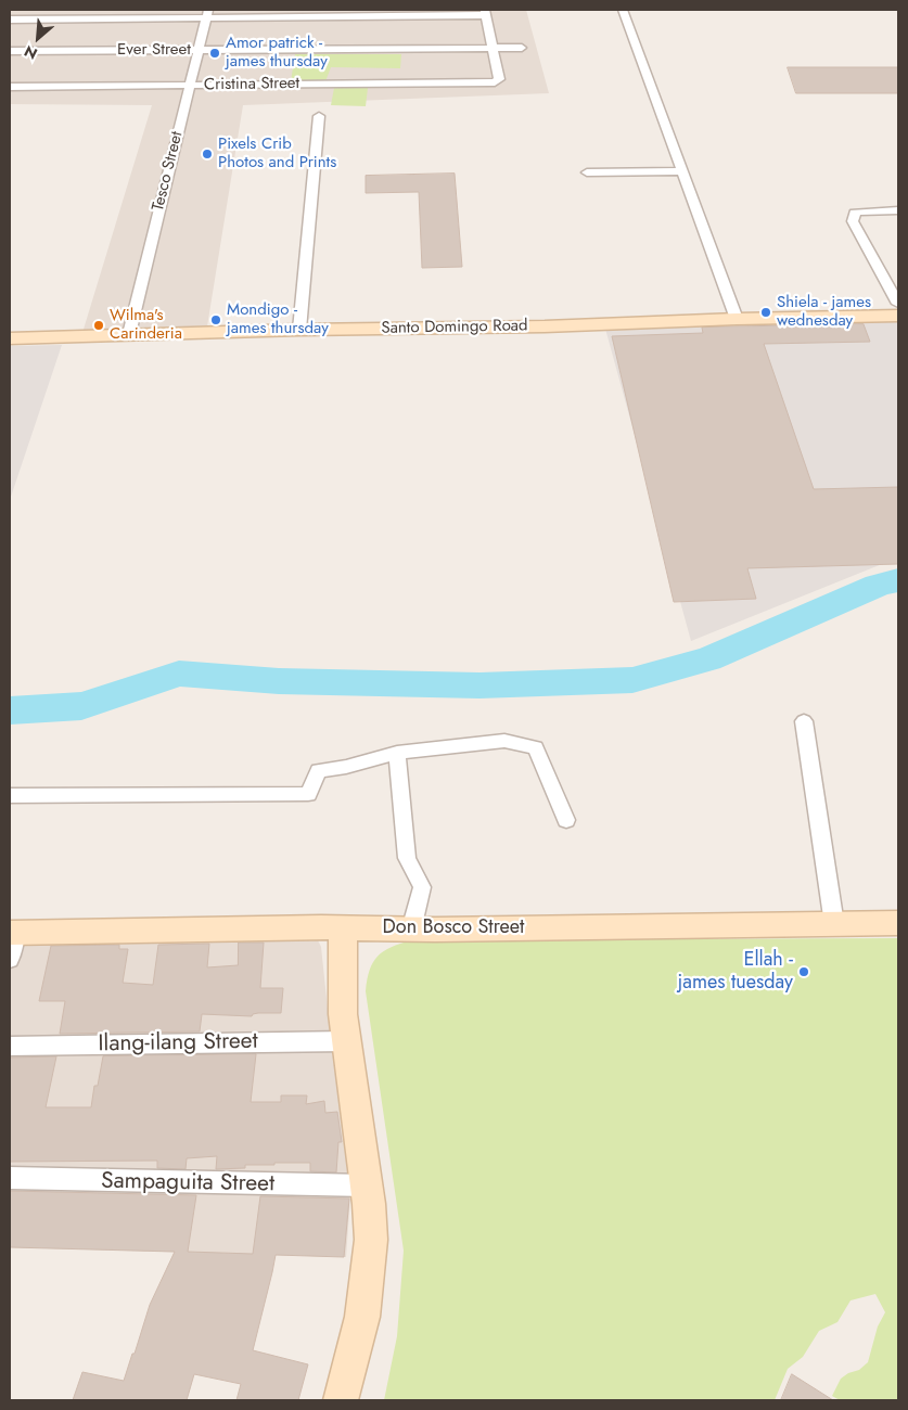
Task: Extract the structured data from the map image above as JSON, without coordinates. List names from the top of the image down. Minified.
{"streets":{"street":["Ever Street","Cristina Street","Tesco Street","Santo Domingo Road","Don Bosco Street","Ilang-ilang Street","Sampaguita Street"]},"crossings":[["Ever Street","Cristina Street"],["Ever Street","Tesco Street"],["Cristina Street","Tesco Street"],["Tesco Street","Santo Domingo Road"]],"places":["Amor patrick - james thursday","Pixels Crib Photos and Prints","Shiela - james wednesday","Mondigo - james thursday","Wilma's Carinderia","Ellah - james tuesday"],"north":"bottom left"}
